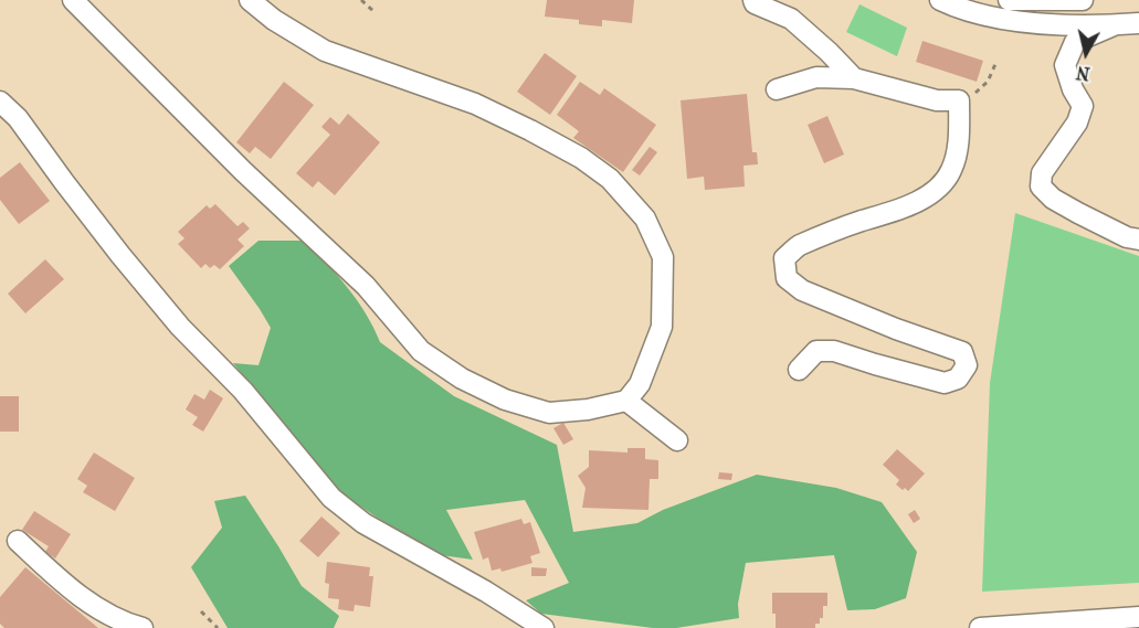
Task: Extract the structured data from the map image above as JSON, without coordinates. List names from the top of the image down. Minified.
{"north":"bottom"}
